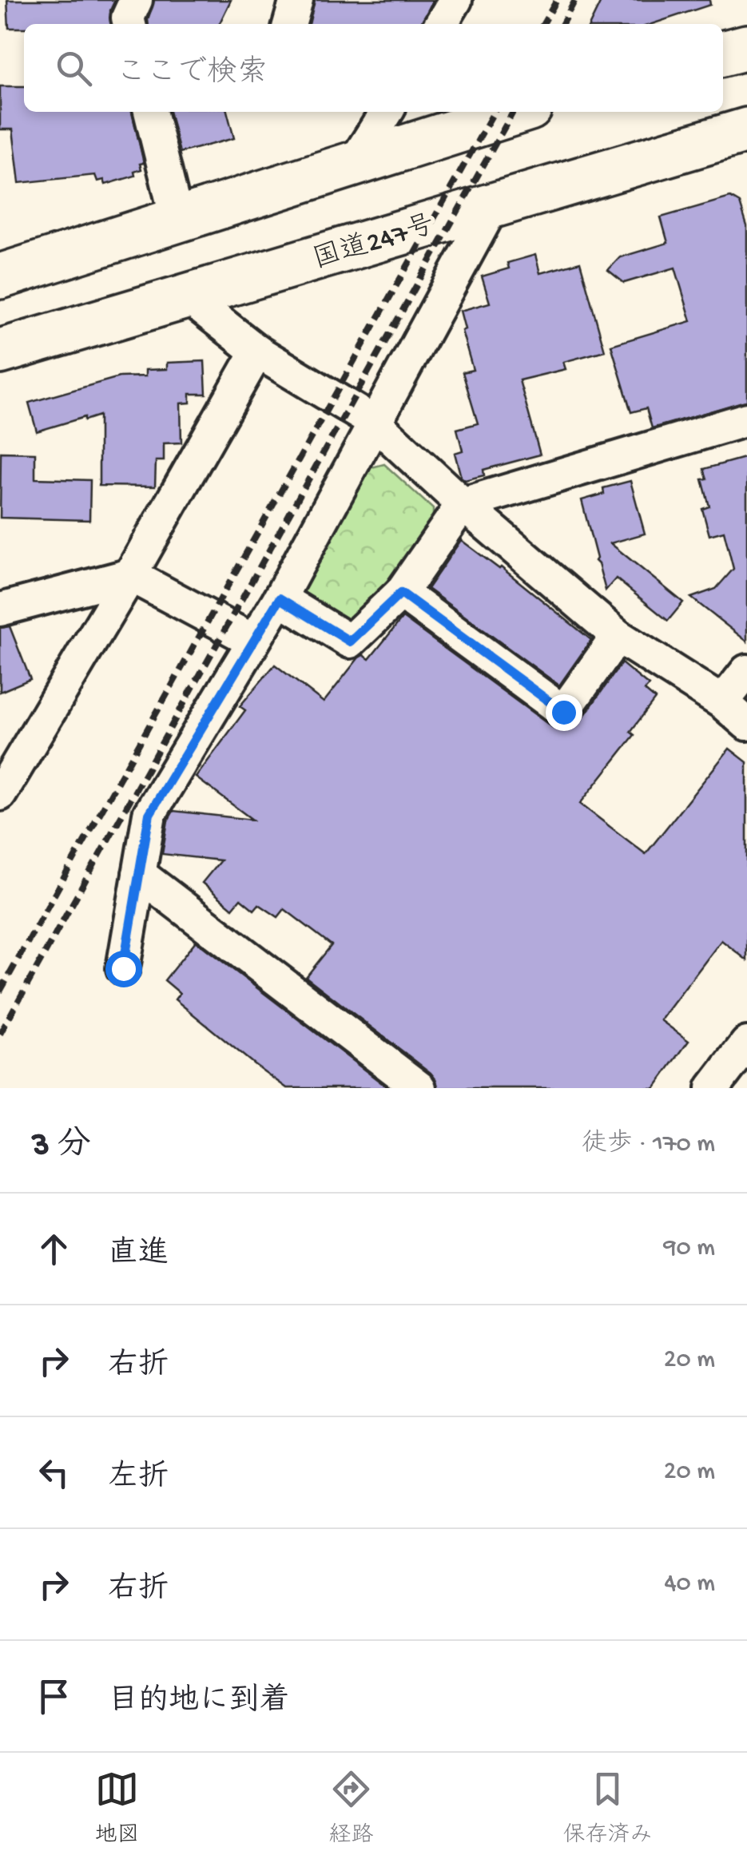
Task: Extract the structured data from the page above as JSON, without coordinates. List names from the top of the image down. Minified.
{"streets":{"highway":["国道247号"]},"page":{"search":"ここで検索","heading":["3 分","徒歩 · 170 m"],"list":[["直進","90 m"],["右折","20 m"],["左折","20 m"],["右折","40 m"],"目的地に到着"],"nav":["地図","経路","保存済み"]}}
